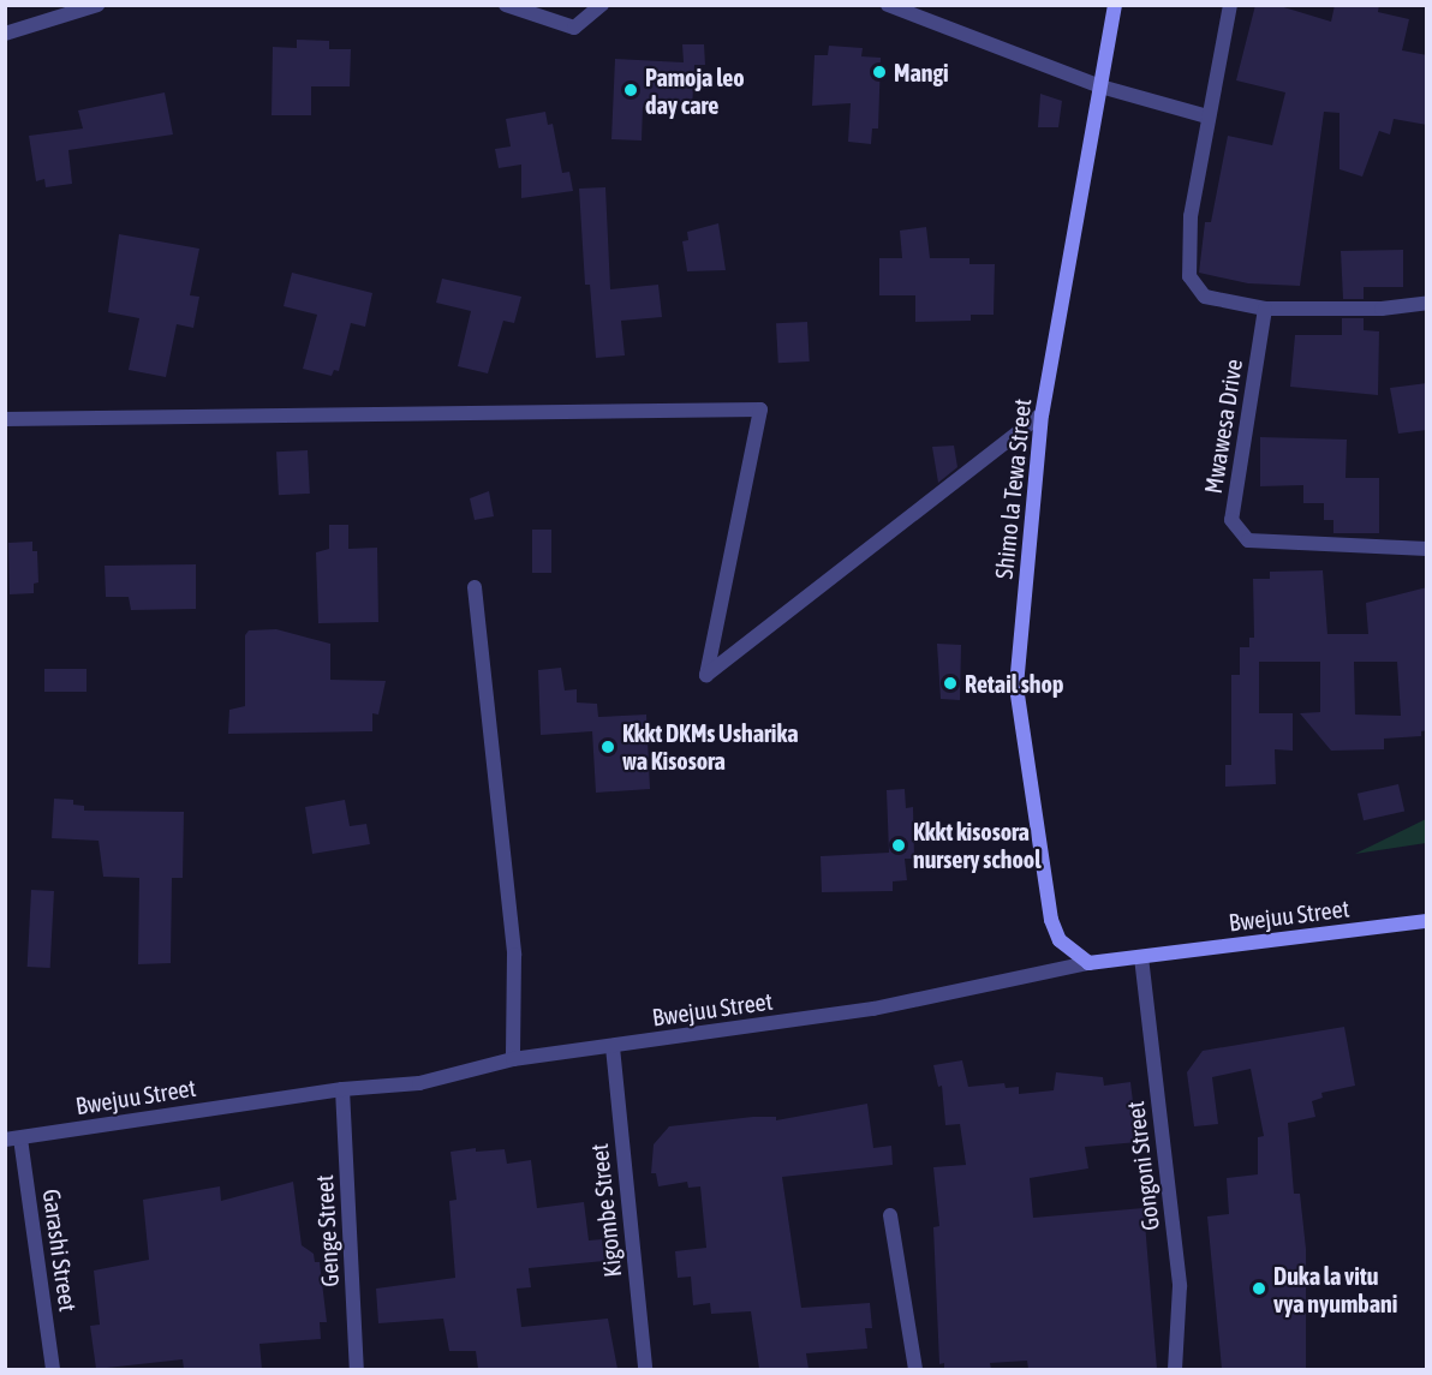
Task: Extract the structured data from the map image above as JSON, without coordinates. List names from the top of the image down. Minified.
{"streets":{"street":["Mwawesa Drive","Shimo la Tewa Street","Bwejuu Street","Gongoni Street","Kigombe Street","Genge Street","Garashi Street"]},"crossings":[["Shimo la Tewa Street","Bwejuu Street"],["Bwejuu Street","Gongoni Street"],["Bwejuu Street","Kigombe Street"],["Bwejuu Street","Genge Street"],["Bwejuu Street","Garashi Street"]],"places":["Mangi","Pamoja leo day care","Retail shop","Kkkt DKMs Usharika wa Kisosora","Kkkt kisosora nursery school","Duka la vitu vya nyumbani"]}
